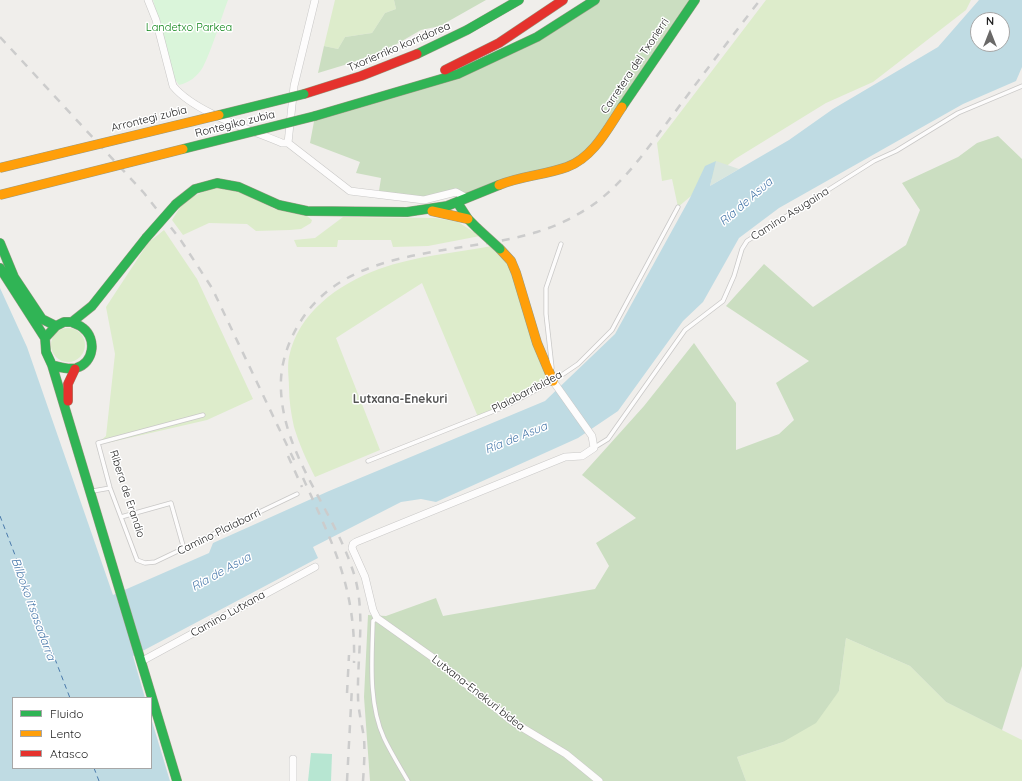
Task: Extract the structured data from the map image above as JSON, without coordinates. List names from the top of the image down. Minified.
{"streets":{"main road":["Txorierriko korridorea","Carretera del Txorierri","Arrontegi zubia","Rontegiko zubia"],"street":["Camino Lutxana","Lutxana-Enekuri bidea"],"lane":["Camino Asugaina","Plaiabarribidea","Ribera de Erandio","Camino Plaiabarri"]},"crossings":[["Txorierriko korridorea","Arrontegi zubia"],["Ribera de Erandio","Camino Plaiabarri"]],"districts":["Lutxana-Enekuri"],"water":["Ría de Asua","Bilboko itsasadarra"],"parks":["Landetxo Parkea"],"legend":["Fluido","Lento","Atasco"],"north":"top"}
